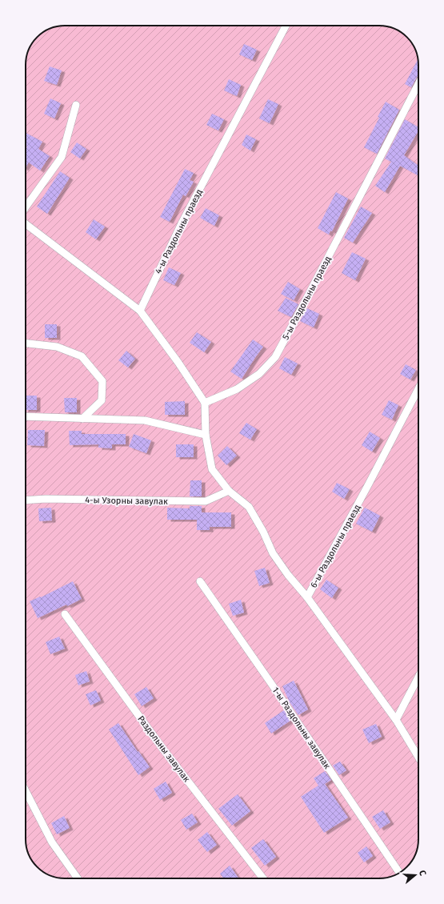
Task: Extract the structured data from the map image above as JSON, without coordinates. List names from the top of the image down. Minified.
{"streets":{"lane":["4-ы Раздольны праезд","5-ы Раздольны праезд","4-ы Узорны завулак","6-ы Раздольны праезд","1-ы Раздольны завулак","Раздольны завулак"]},"north":"right"}
